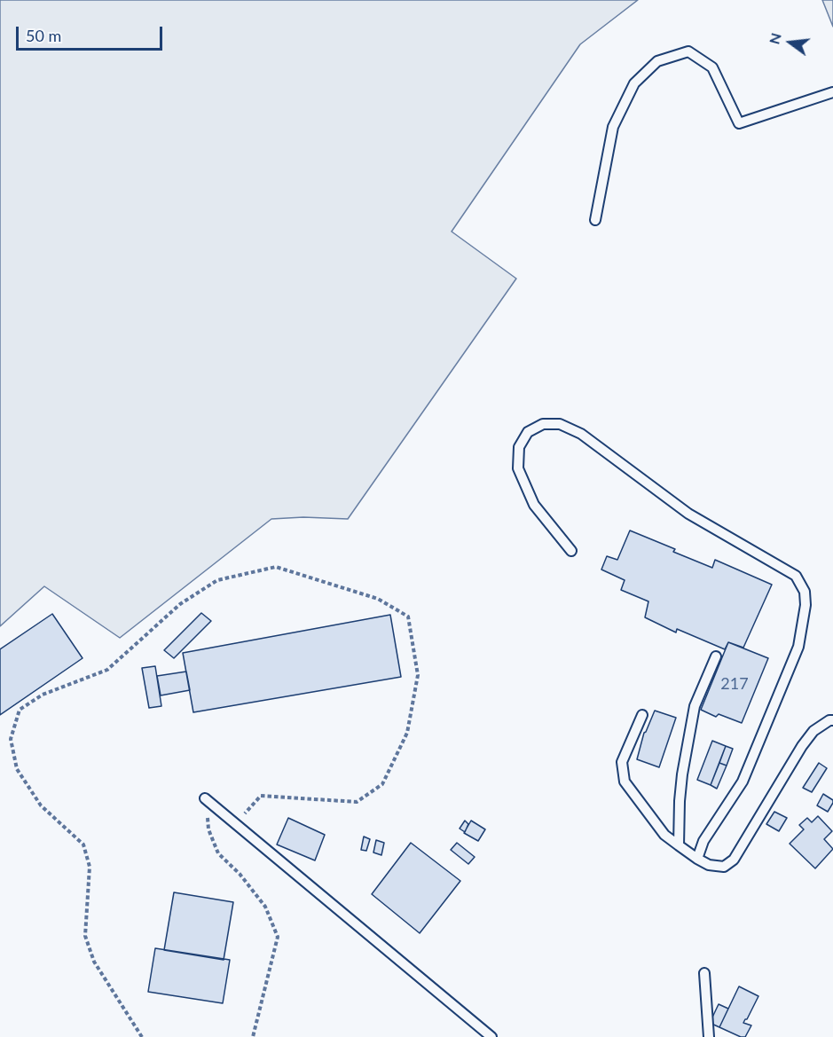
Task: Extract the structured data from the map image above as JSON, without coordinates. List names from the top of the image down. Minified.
{"house_numbers":["217"],"scale_bar":"50 m","north":"left"}
